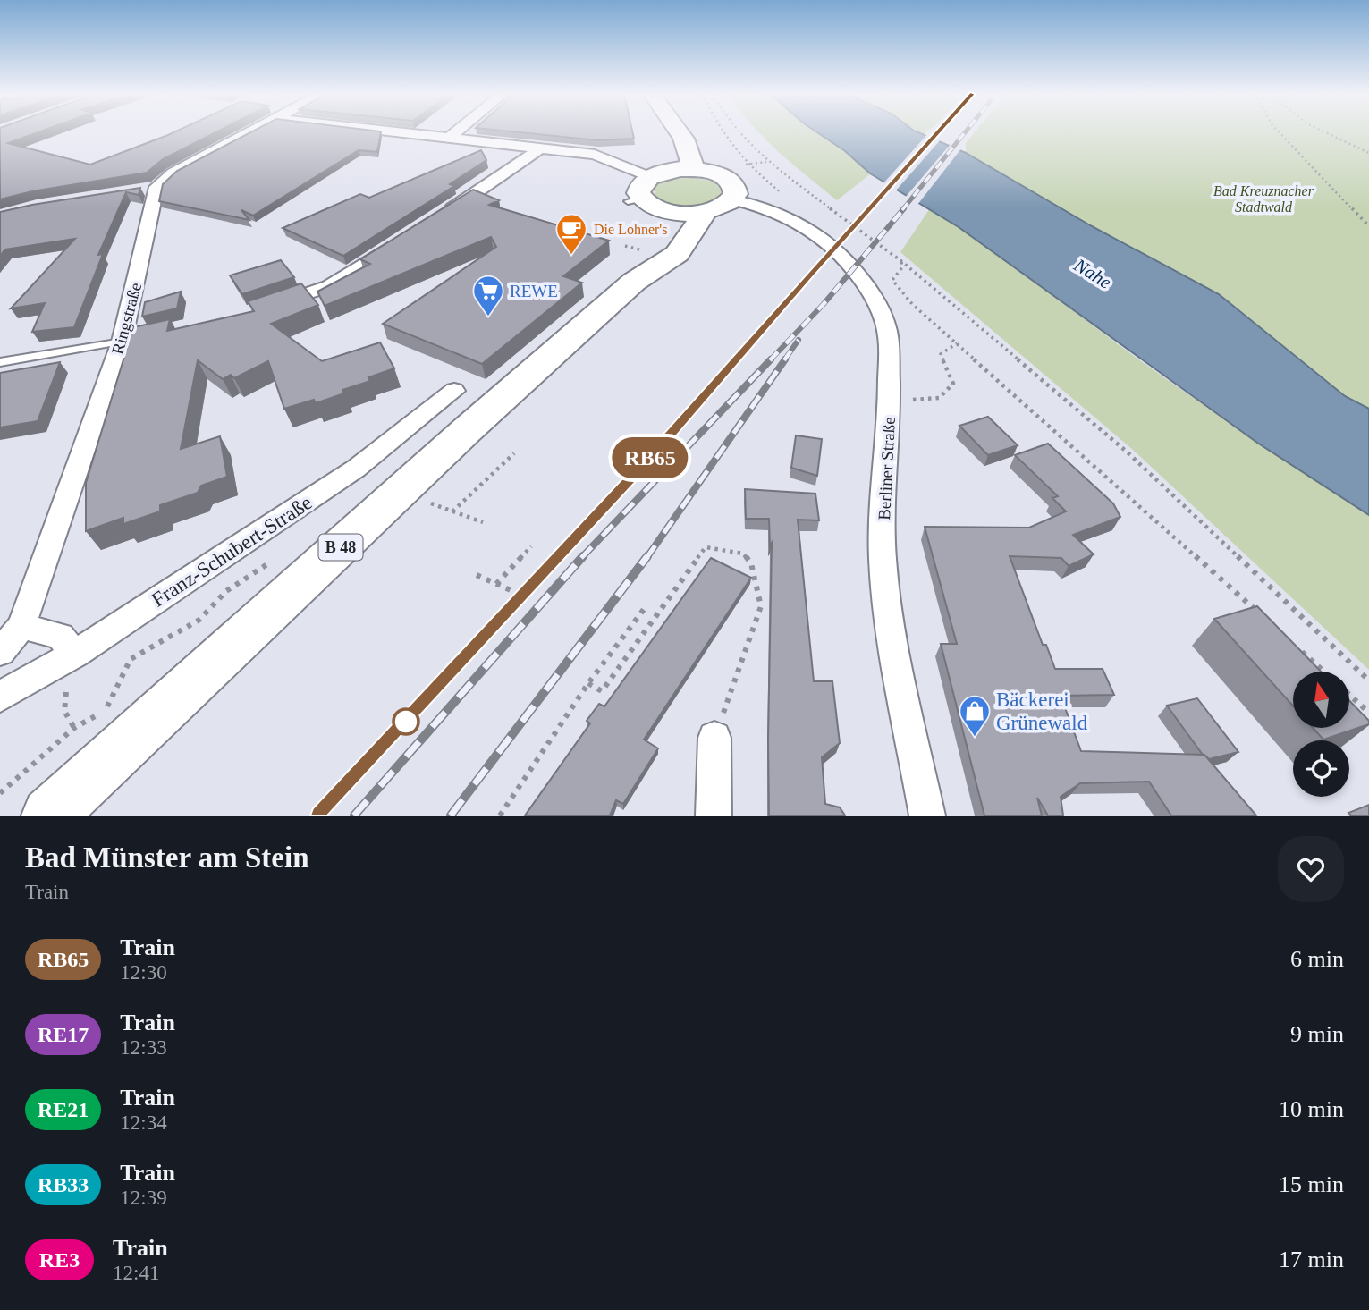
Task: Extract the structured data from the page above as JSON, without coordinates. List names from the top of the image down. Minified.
{"streets":{"main road":["B 48"],"street":["Ringstraße","Berliner Straße","Franz-Schubert-Straße"]},"water":["Nahe"],"parks":["Bad Kreuznacher Stadtwald"],"places":{"cafe":["Die Lohner's"],"supermarket":["REWE"],"shop":["Bäckerei Grünewald"]},"north":"top","page":{"on_map":"RB65","heading":["Bad Münster am Stein","Train"],"list":[{"mark":"RB65","name":"Train","note":"12:30","value":"6 min"},{"mark":"RE17","name":"Train","note":"12:33","value":"9 min"},{"mark":"RE21","name":"Train","note":"12:34","value":"10 min"},{"mark":"RB33","name":"Train","note":"12:39","value":"15 min"},{"mark":"RE3","name":"Train","note":"12:41","value":"17 min"}]}}
